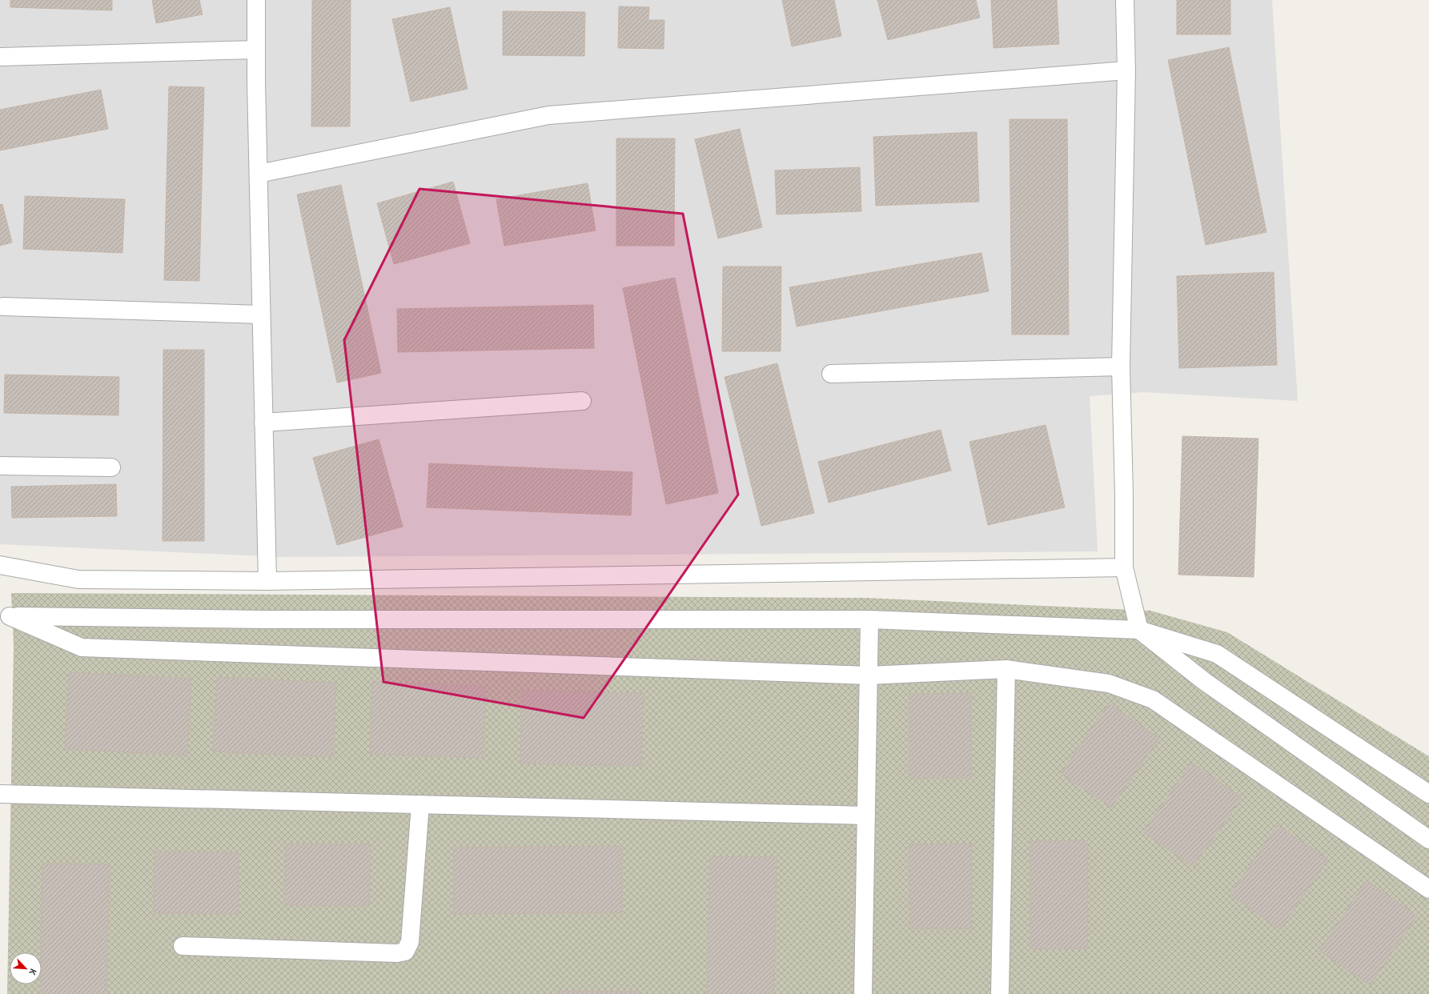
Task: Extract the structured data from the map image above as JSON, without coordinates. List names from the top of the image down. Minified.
{"north":"bottom right"}
